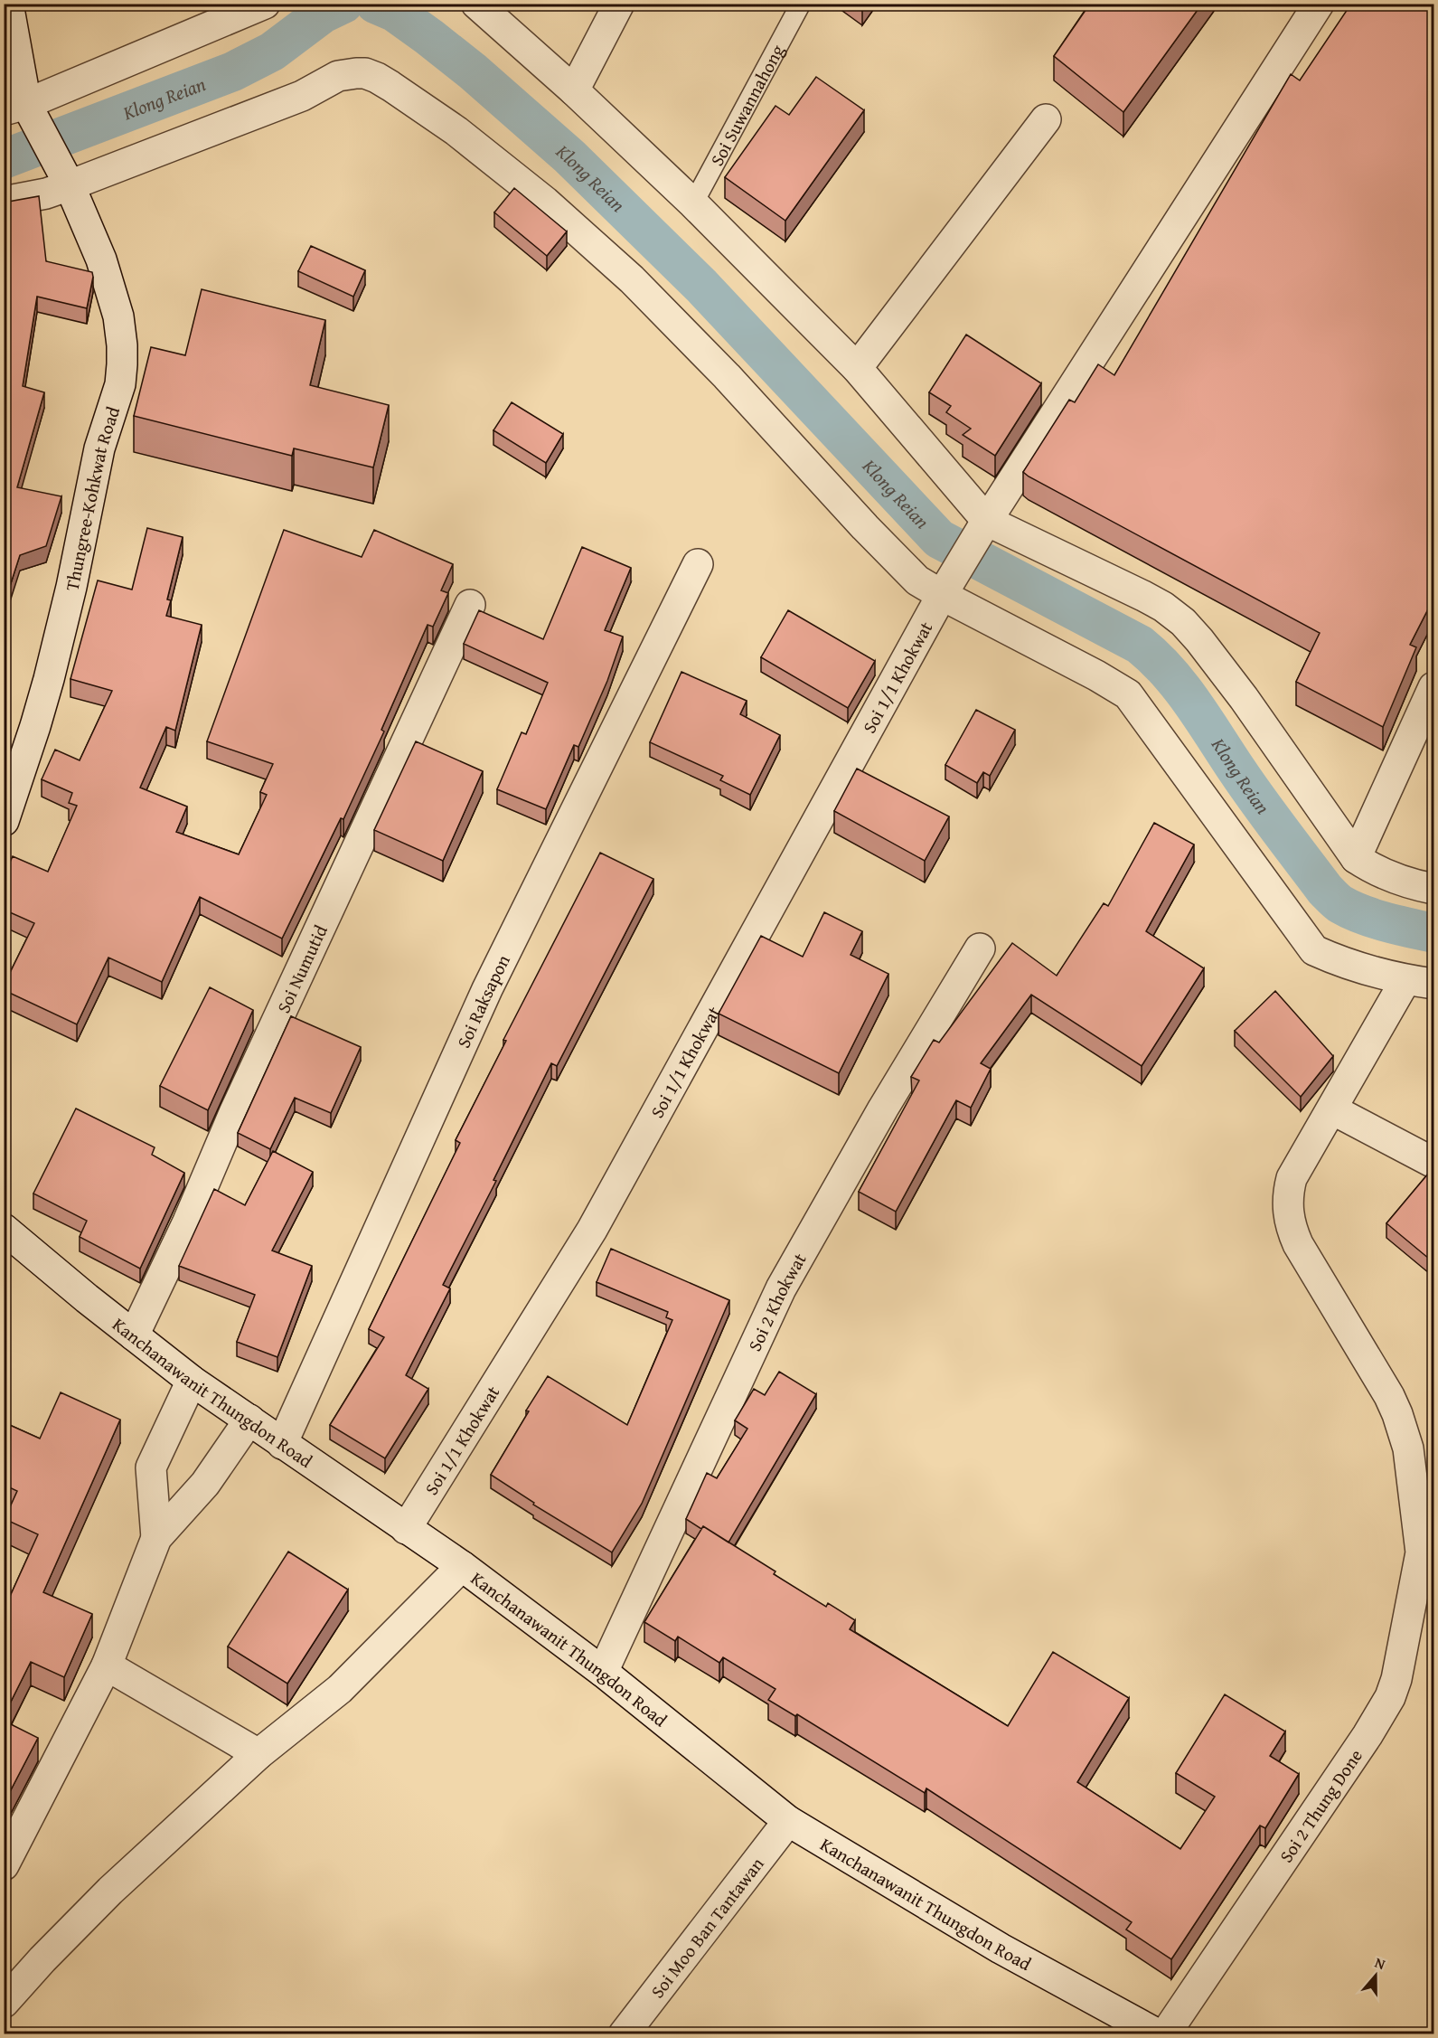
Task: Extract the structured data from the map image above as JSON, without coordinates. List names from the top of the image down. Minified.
{"streets":{"street":["Thungree-Kohkwat Road","Soi 1/1 Khokwat","Soi Numutid","Soi Raksapon","Soi 2 Khokwat","Kanchanawanit Thungdon Road","Soi 2 Thung Done","Soi Moo Ban Tantawan"],"lane":["Soi Suwannahong"]},"crossings":[["Soi 1/1 Khokwat","Kanchanawanit Thungdon Road"],["Soi Numutid","Kanchanawanit Thungdon Road"],["Soi Raksapon","Kanchanawanit Thungdon Road"],["Soi 2 Khokwat","Kanchanawanit Thungdon Road"],["Kanchanawanit Thungdon Road","Soi Moo Ban Tantawan"]],"water":["Klong Reian"],"north":"top"}
